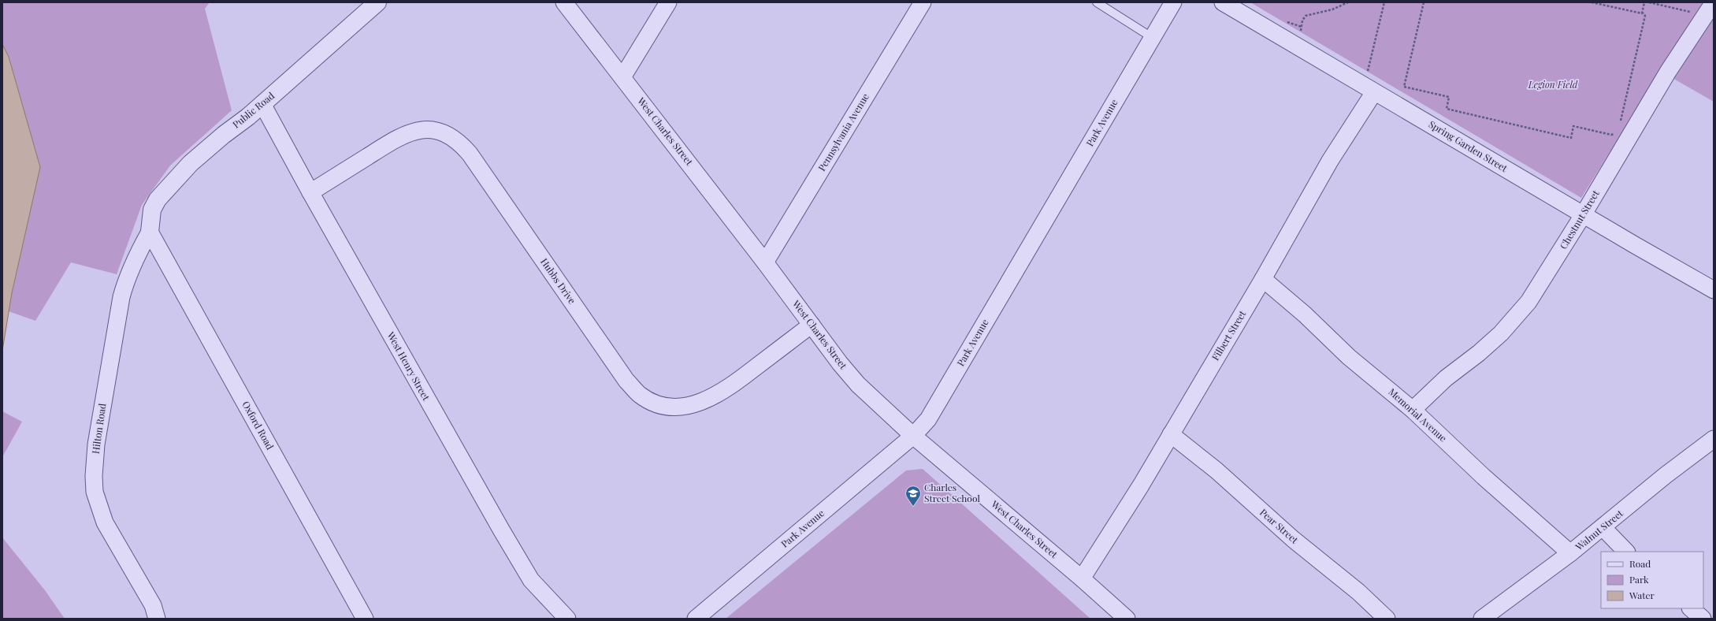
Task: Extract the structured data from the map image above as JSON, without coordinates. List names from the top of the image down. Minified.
{"streets":{"street":["Public Road","Park Avenue","West Charles Street","Pennsylvania Avenue","Spring Garden Street","Chestnut Street","Hubbs Drive","Filbert Street","West Henry Street","Memorial Avenue","Oxford Road","Hilton Road","Pear Street","Walnut Street"]},"crossings":[["Public Road","West Henry Street"],["Public Road","Oxford Road"],["Public Road","Hilton Road"],["Park Avenue","West Charles Street"],["West Charles Street","Pennsylvania Avenue"],["West Charles Street","Hubbs Drive"],["West Charles Street","Filbert Street"],["Spring Garden Street","Chestnut Street"],["Spring Garden Street","Filbert Street"],["Chestnut Street","Memorial Avenue"],["Hubbs Drive","West Henry Street"],["Filbert Street","Memorial Avenue"],["Filbert Street","Pear Street"],["Memorial Avenue","Walnut Street"],["Oxford Road","Hilton Road"]],"parks":["Legion Field"],"places":{"school or university":["Charles Street School"]},"legend":["Road","Park","Water"]}
